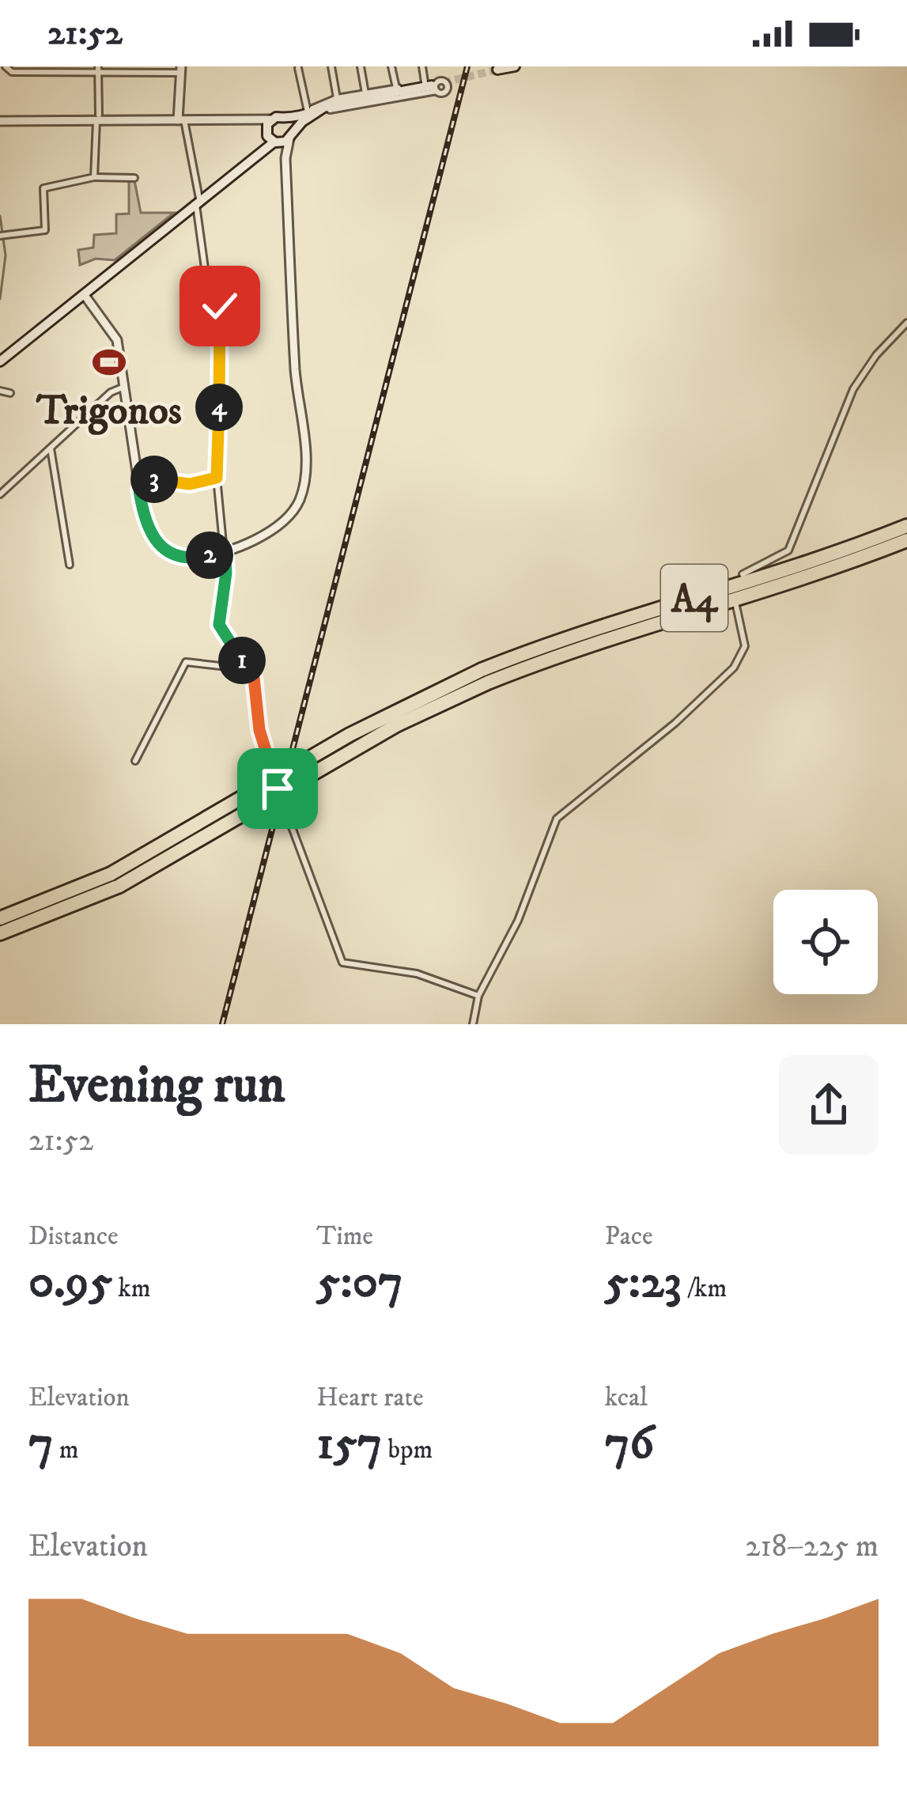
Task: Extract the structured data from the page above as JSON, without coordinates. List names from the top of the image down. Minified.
{"streets":{"highway":["A4"]},"places":{"sports":["Trigonos"]},"page":{"status":"21:52","pins":["4","3","2","1"],"heading":["Evening run","21:52"],"stats":[["Distance","0.95 km"],["Time","5:07"],["Pace","5:23 /km"],["Elevation","7 m"],["Heart rate","157 bpm"],["kcal","76"]],"chart":["Elevation","218–225 m"]}}
